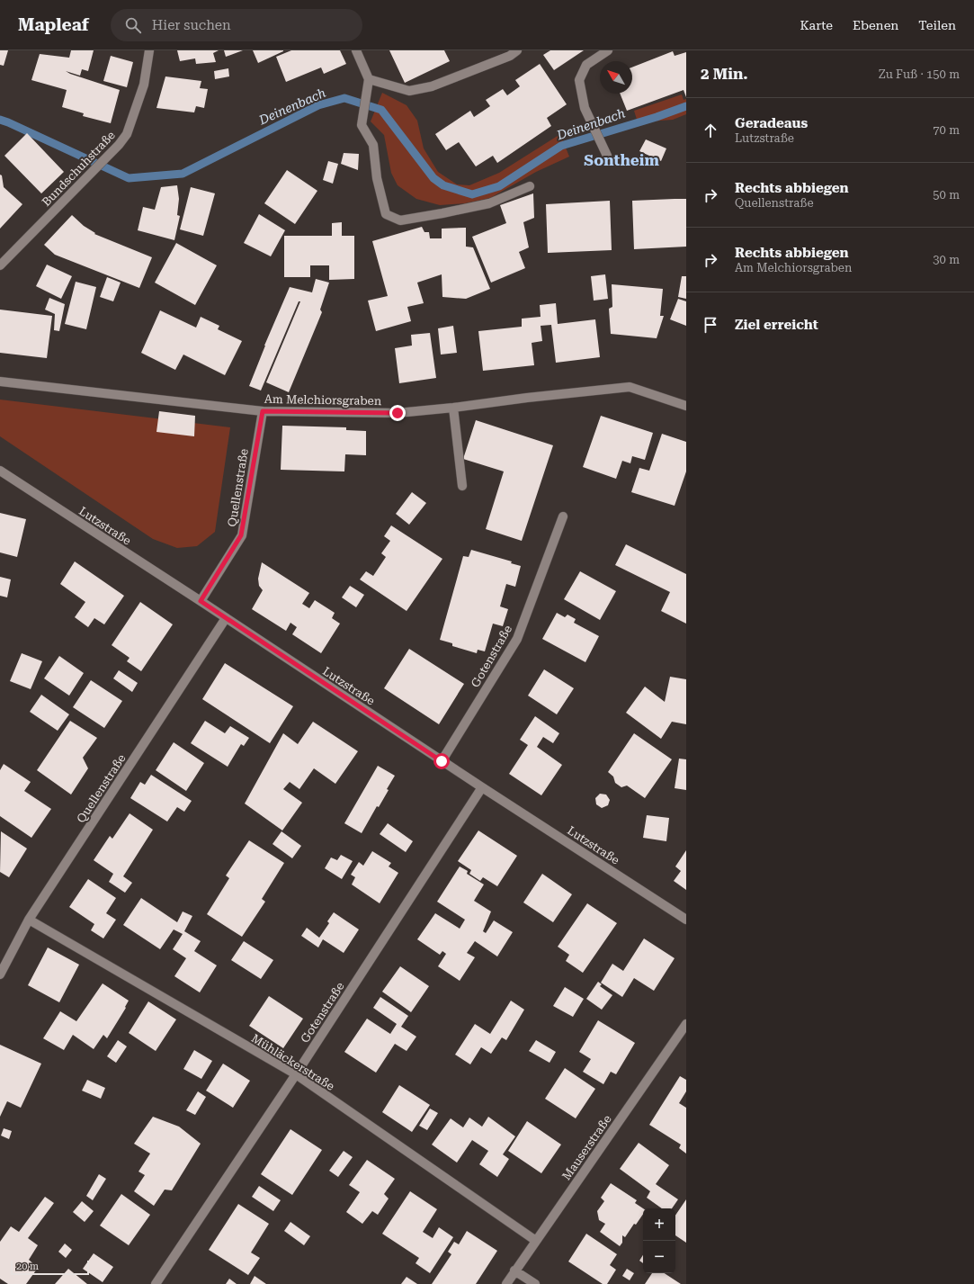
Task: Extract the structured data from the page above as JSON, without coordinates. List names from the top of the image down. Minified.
{"streets":{"street":["Bundschuhstraße","Am Melchiorsgraben","Quellenstraße","Lutzstraße","Gotenstraße","Mühläckerstraße","Mauserstraße"]},"crossings":[["Am Melchiorsgraben","Quellenstraße"],["Quellenstraße","Lutzstraße"],["Quellenstraße","Mühläckerstraße"],["Lutzstraße","Gotenstraße"],["Gotenstraße","Mühläckerstraße"],["Mühläckerstraße","Mauserstraße"]],"districts":["Sontheim"],"water":["Deinenbach"],"scale_bar":"20 m","north":"top left","page":{"header":"Mapleaf","search":"Hier suchen","nav":["Karte","Ebenen","Teilen"],"heading":["2 Min.","Zu Fuß · 150 m"],"list":[["Geradeaus","Lutzstraße","70 m"],["Rechts abbiegen","Quellenstraße","50 m"],["Rechts abbiegen","Am Melchiorsgraben","30 m"],"Ziel erreicht"],"map_buttons":["+","−"],"scale":"20 m"}}
